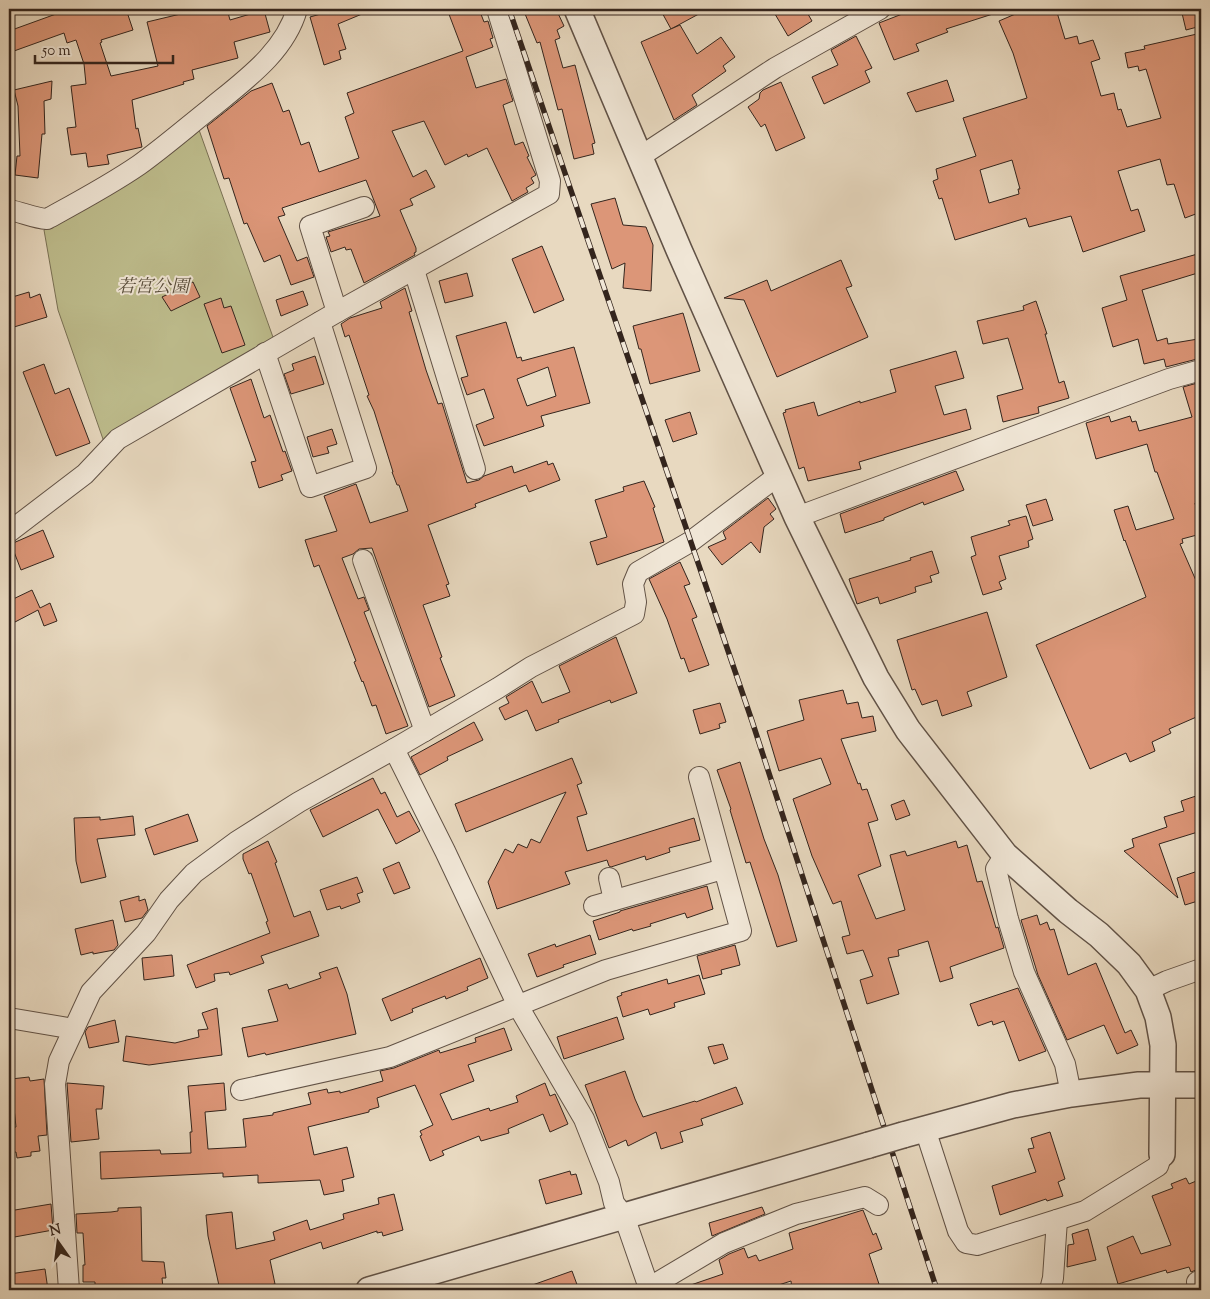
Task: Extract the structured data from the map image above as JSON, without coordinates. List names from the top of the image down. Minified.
{"parks":["若宮公園"],"scale_bar":"50 m","north":"top"}
